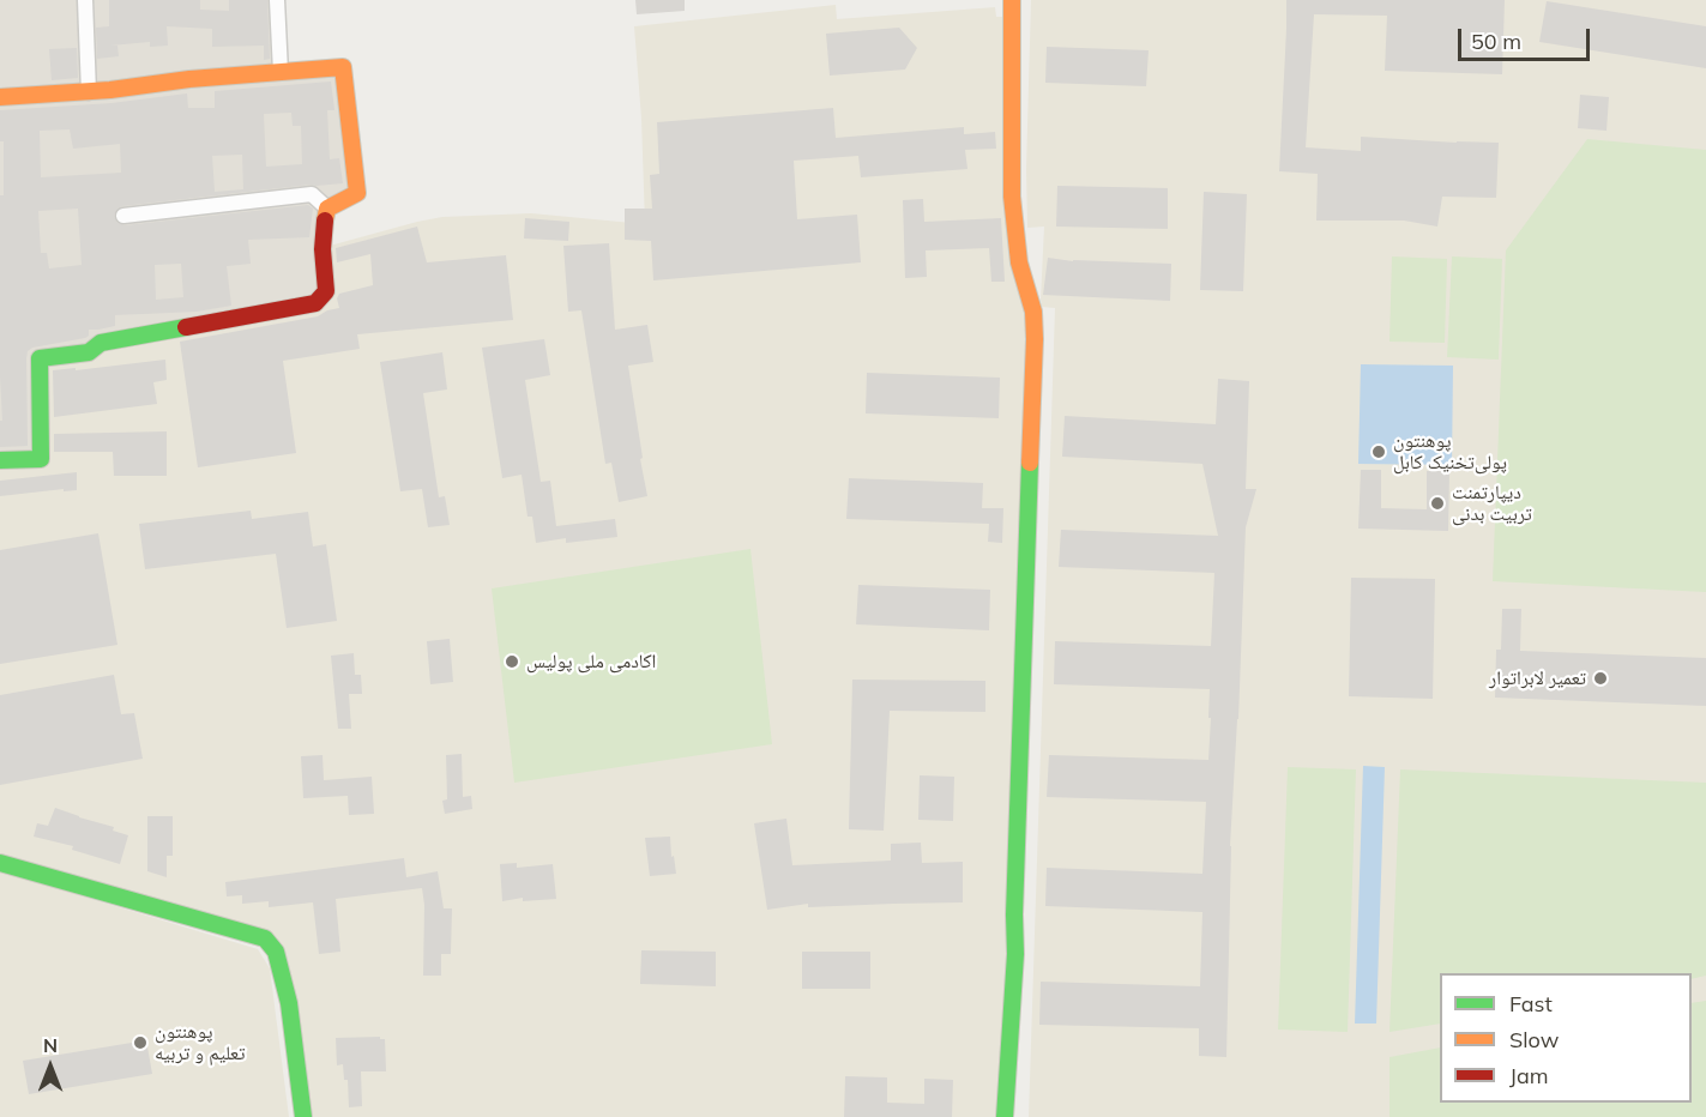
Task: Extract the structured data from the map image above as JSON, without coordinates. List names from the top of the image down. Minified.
{"places":["پوهنتون پولی‌تخنیک کابل","دیپارتمنت تربیت بدنی","اکادمی ملی پولیس","تعمیر لابراتوار","پوهنتون تعلیم و تربیه"],"legend":["Fast","Slow","Jam"],"scale_bar":"50 m","north":"top"}
